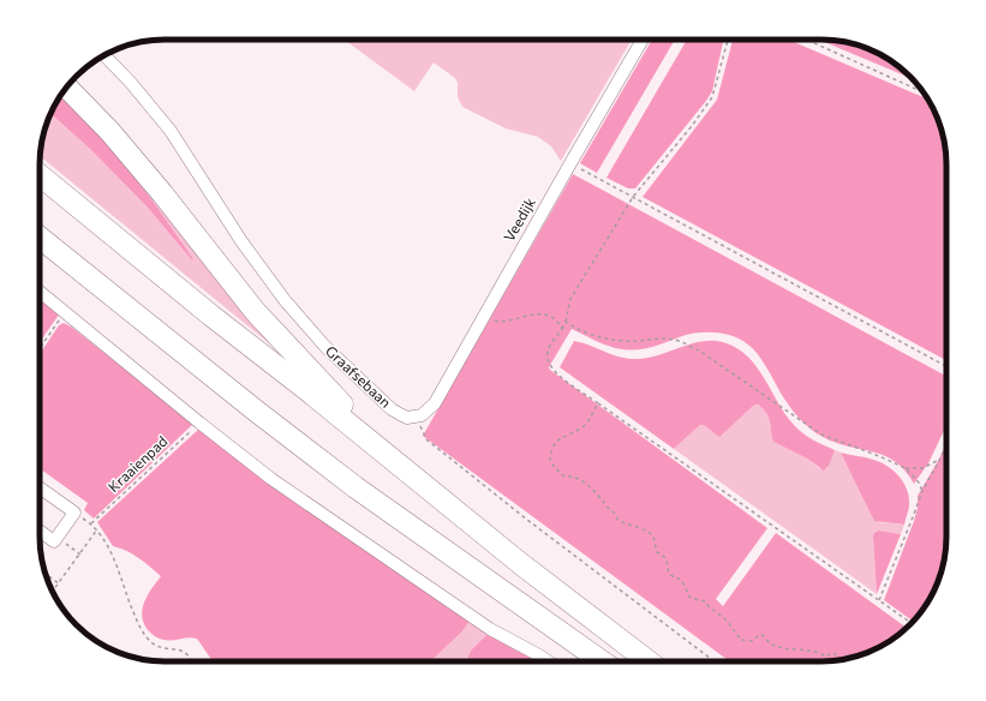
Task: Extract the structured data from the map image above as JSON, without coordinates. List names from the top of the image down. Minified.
{"streets":{"street":["Veedijk","Graafsebaan"],"path":["Kraaienpad"]},"crossings":[["Veedijk","Graafsebaan"]]}
